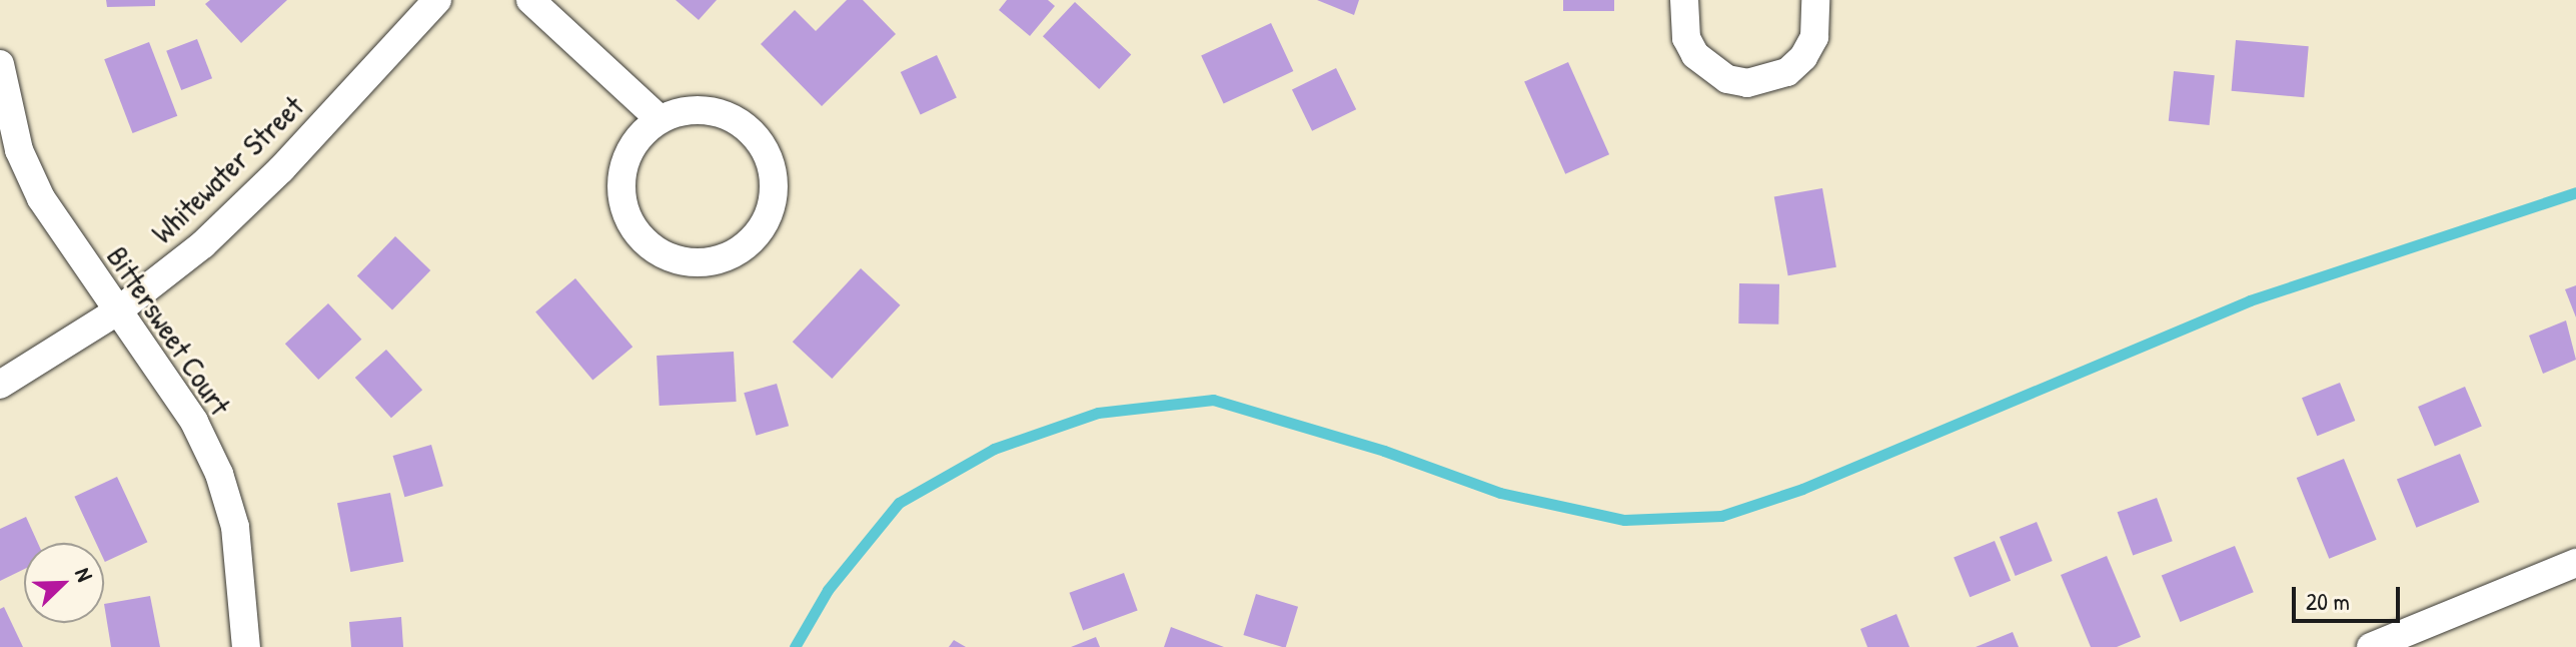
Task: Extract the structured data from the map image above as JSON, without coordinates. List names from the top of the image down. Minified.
{"streets":{"street":["Whitewater Street","Bittersweet Court"]},"crossings":[["Whitewater Street","Bittersweet Court"]],"scale_bar":"20 m","north":"top right"}
